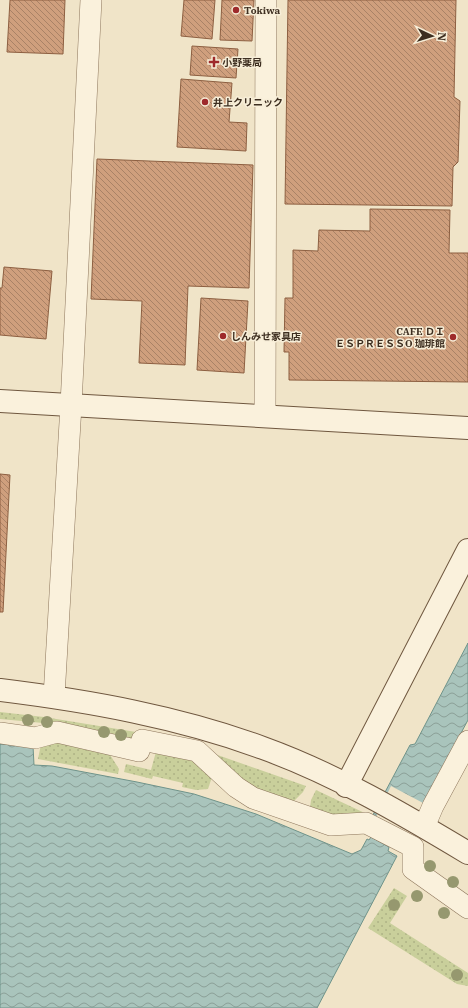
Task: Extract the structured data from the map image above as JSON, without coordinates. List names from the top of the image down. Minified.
{"places":{"other":["Tokiwa","井上クリニック","しんみせ家具店","CAFE ＤＩ ＥＳＰＲＥＳＳO 珈琲館"],"health":["小野薬局"]},"north":"right"}
